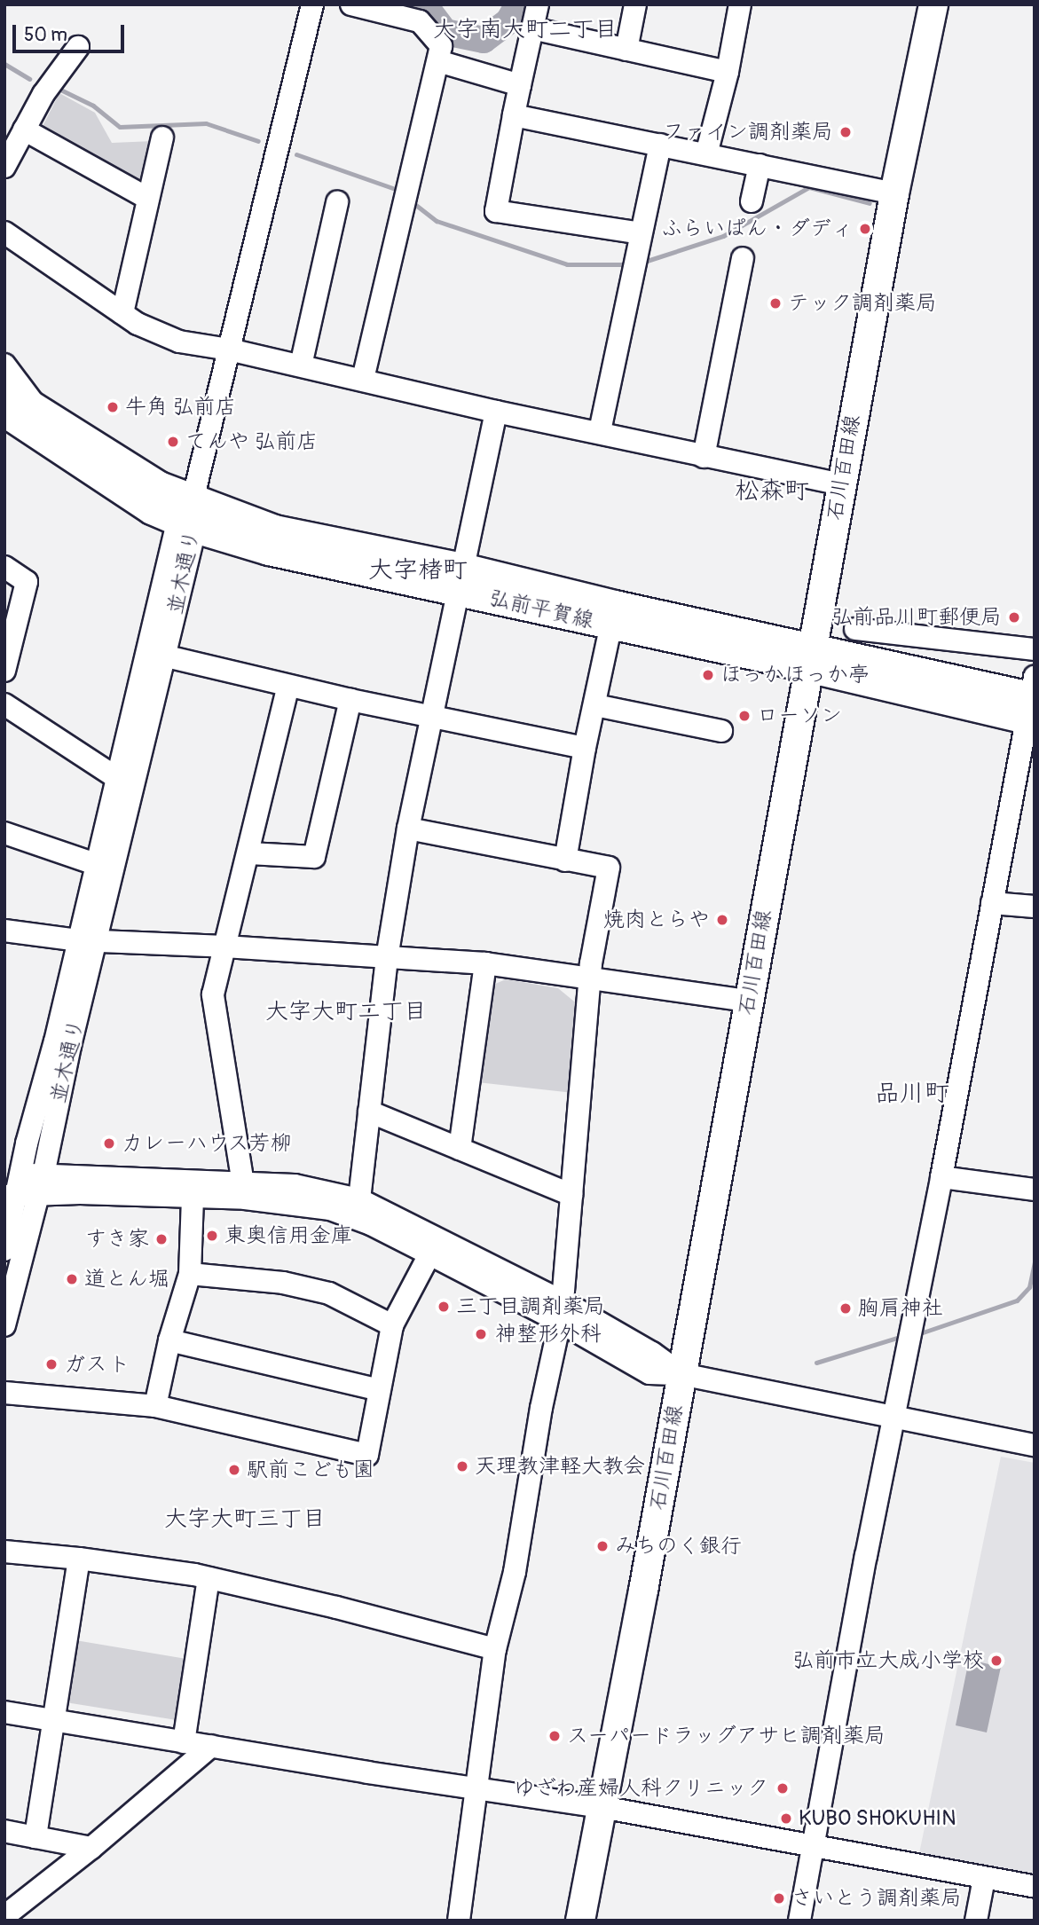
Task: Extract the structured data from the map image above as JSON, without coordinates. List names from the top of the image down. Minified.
{"streets":{"main road":["石川百田線","弘前平賀線"],"street":["並木通り"]},"crossings":[["石川百田線","弘前平賀線"],["並木通り","弘前平賀線"]],"districts":["大字南大町二丁目","松森町","大字楮町","大字大町二丁目","品川町","大字大町三丁目"],"places":["ファイン調剤薬局","ふらいぱん・ダディ","テック調剤薬局","牛角 弘前店","てんや 弘前店","弘前品川町郵便局","ほっかほっか亭","ローソン","焼肉とらや","カレーハウス芳柳","東奥信用金庫","すき家","道とん堀","三丁目調剤薬局","胸肩神社","神整形外科","ガスト","天理教津軽大教会","駅前こども園","みちのく銀行","弘前市立大成小学校","スーパードラッグアサヒ調剤薬局","ゆざわ産婦人科クリニック","KUBO SHOKUHIN","さいとう調剤薬局"],"scale_bar":"50 m"}
